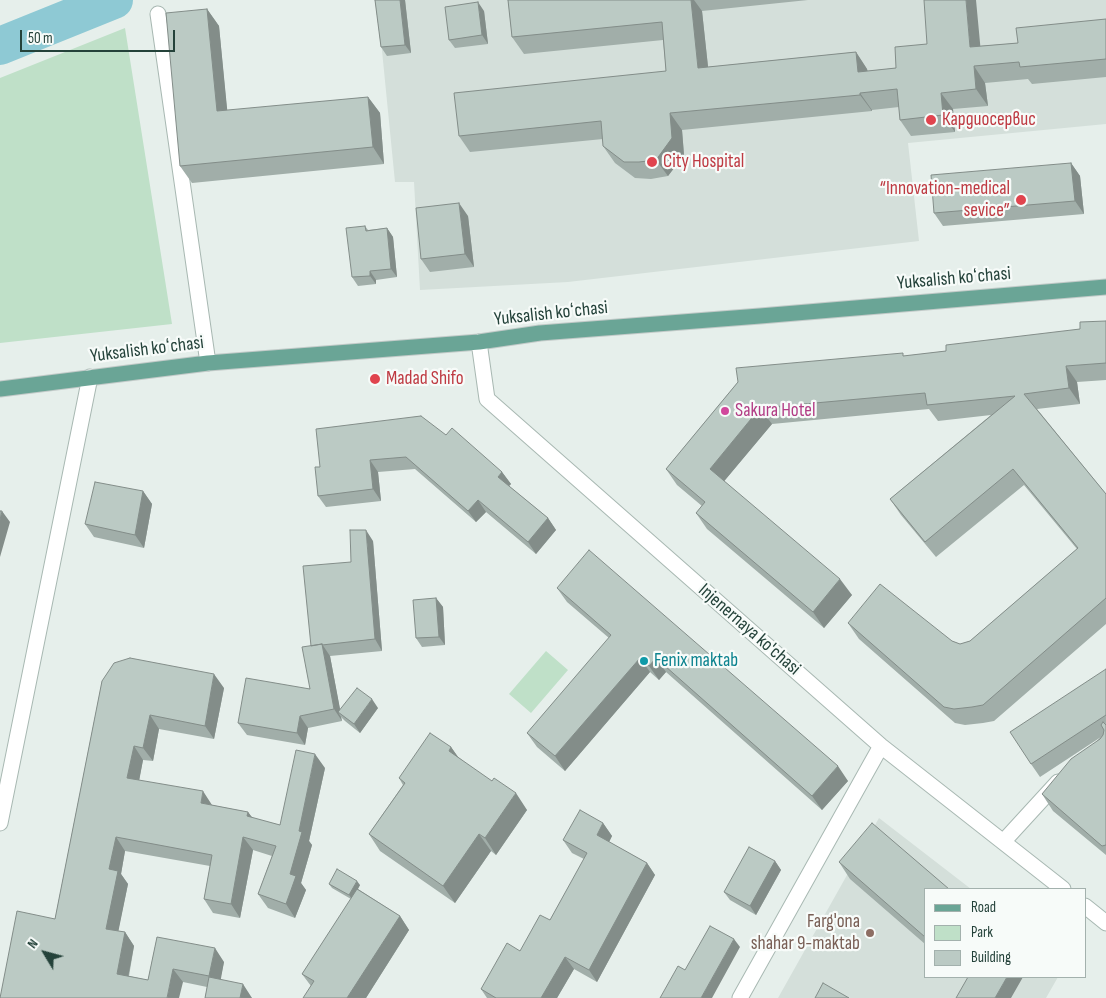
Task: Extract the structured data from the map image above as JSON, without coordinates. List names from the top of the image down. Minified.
{"streets":{"main road":["Yuksalish koʻchasi"],"street":["Injenernaya ko'chasi"]},"crossings":[["Yuksalish koʻchasi","Injenernaya ko'chasi"]],"places":["Кардиосервис","City Hospital","“Innovation-medical sevice”","Madad Shifo","Sakura Hotel","Fenix maktab","Farg'ona shahar 9-maktab"],"legend":["Road","Park","Building"],"scale_bar":"50 m","north":"top left"}
